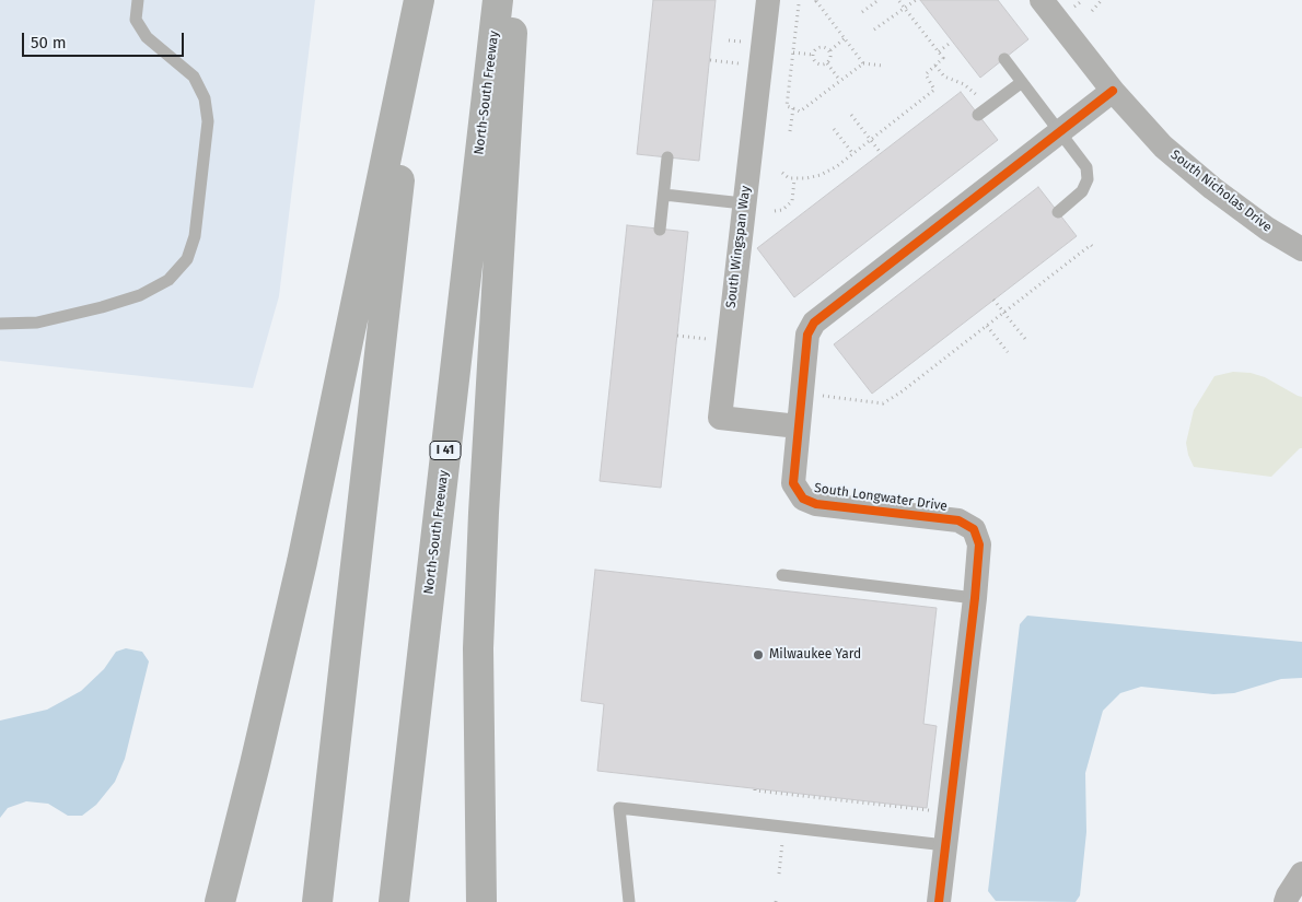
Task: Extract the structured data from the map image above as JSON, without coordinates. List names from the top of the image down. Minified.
{"streets":{"highway":["North-South Freeway","I 41"],"street":["South Nicholas Drive","South Wingspan Way","South Longwater Drive"]},"crossings":[["South Nicholas Drive","South Longwater Drive"],["South Wingspan Way","South Longwater Drive"]],"places":["Milwaukee Yard"],"scale_bar":"50 m"}
